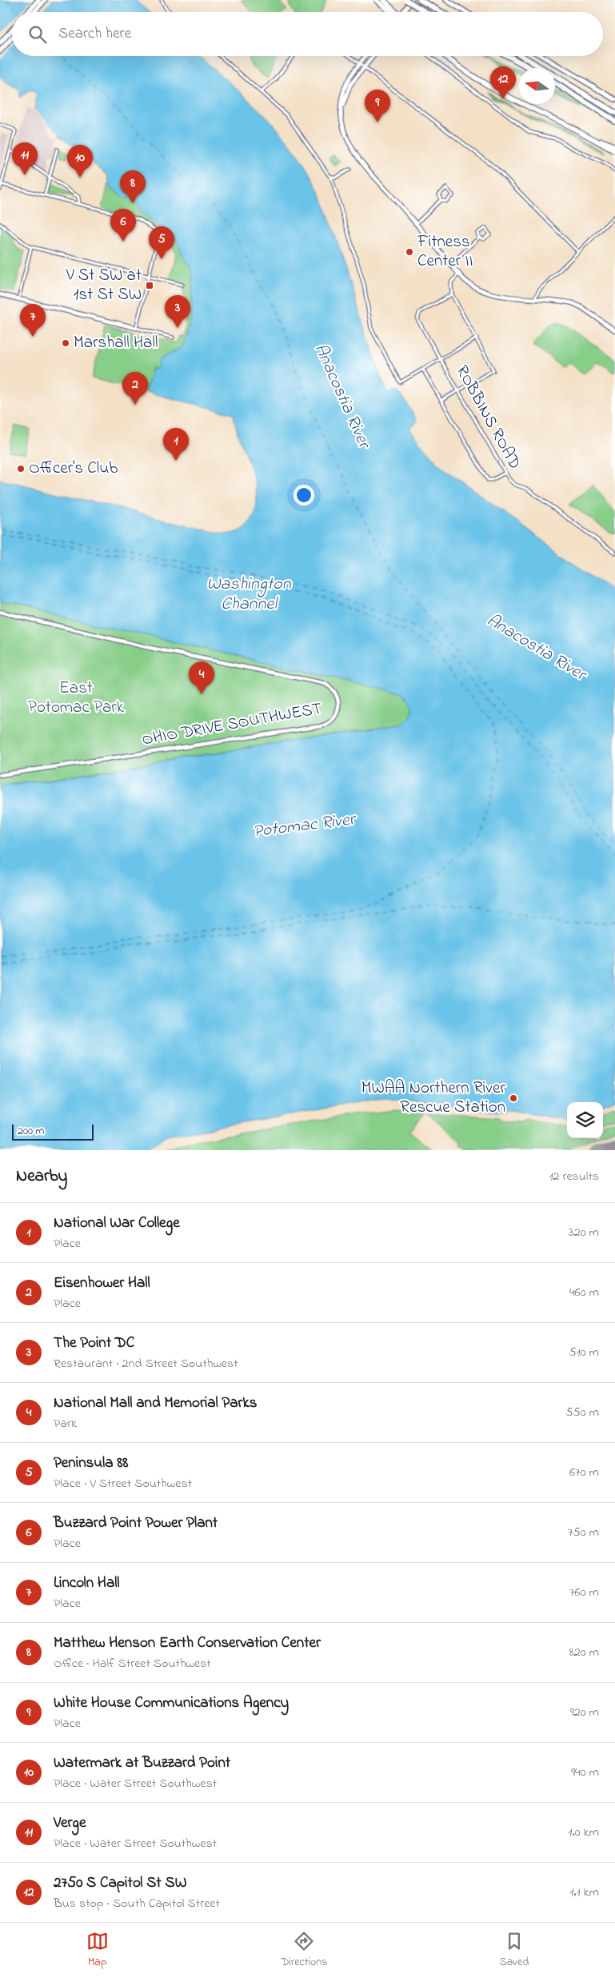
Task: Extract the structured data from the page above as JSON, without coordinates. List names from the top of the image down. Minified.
{"streets":{"street":["ROBBINS ROAD","OHIO DRIVE SOUTHWEST"]},"water":["Anacostia River","Washington Channel","Potomac River"],"parks":["East Potomac Park"],"places":{"other":["Fitness Center II","Marshall Hall","Officer's Club","MWAA Northern River Rescue Station"],"transit":["V St SW at 1st St SW"]},"scale_bar":"200 m","north":"left","page":{"search":"Search here","pins":["12","9","11","10","8","6","5","3","7","2","1","4"],"scale":"200 m","heading":["Nearby","12 results"],"list":[{"mark":"1","name":"National War College","note":"Place","value":"320 m"},{"mark":"2","name":"Eisenhower Hall","note":"Place","value":"460 m"},{"mark":"3","name":"The Point DC","note":"Restaurant · 2nd Street Southwest","value":"510 m"},{"mark":"4","name":"National Mall and Memorial Parks","note":"Park","value":"550 m"},{"mark":"5","name":"Peninsula 88","note":"Place · V Street Southwest","value":"670 m"},{"mark":"6","name":"Buzzard Point Power Plant","note":"Place","value":"750 m"},{"mark":"7","name":"Lincoln Hall","note":"Place","value":"760 m"},{"mark":"8","name":"Matthew Henson Earth Conservation Center","note":"Office · Half Street Southwest","value":"820 m"},{"mark":"9","name":"White House Communications Agency","note":"Place","value":"920 m"},{"mark":"10","name":"Watermark at Buzzard Point","note":"Place · Water Street Southwest","value":"940 m"},{"mark":"11","name":"Verge","note":"Place · Water Street Southwest","value":"1.0 km"},{"mark":"12","name":"2750 S Capitol St SW","note":"Bus stop · South Capitol Street","value":"1.1 km"}],"nav":["Map","Directions","Saved"]}}
